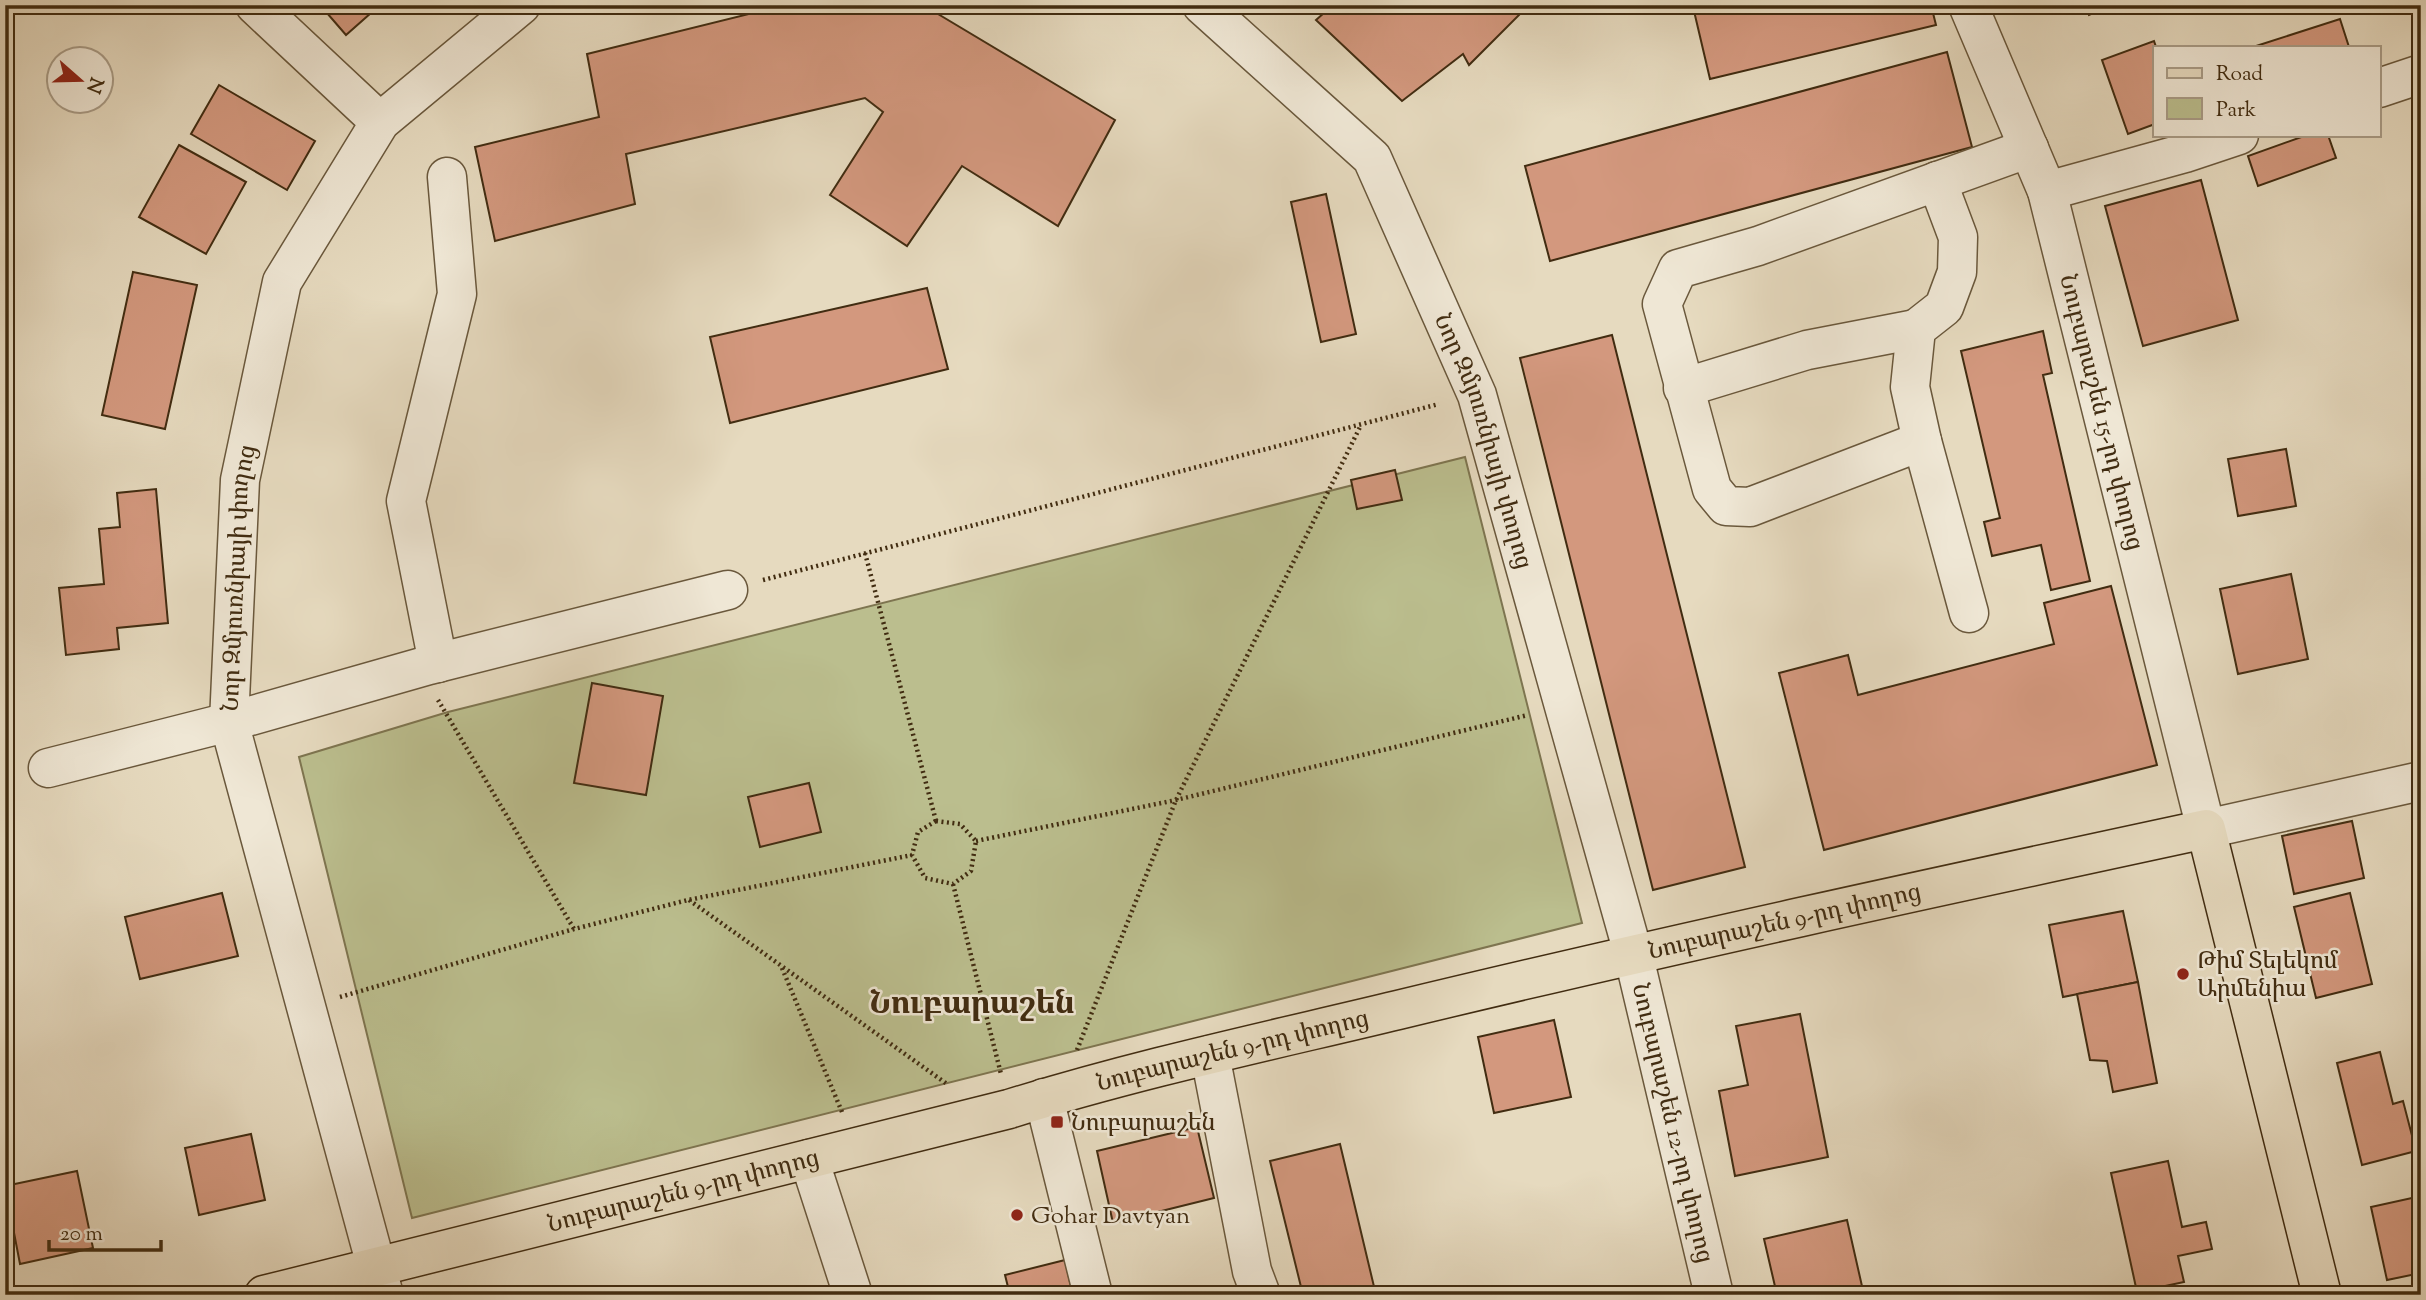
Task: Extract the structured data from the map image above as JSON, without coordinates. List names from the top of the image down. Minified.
{"streets":{"main road":["Նուբարաշեն 9-րդ փողոց"],"street":["Նուբարաշեն 15-րդ փողոց","Նոր Զմյուռնիայի փողոց","Նուբարաշեն 12-րդ փողոց"]},"crossings":[["Նուբարաշեն 15-րդ փողոց","Նուբարաշեն 9-րդ փողոց"],["Նոր Զմյուռնիայի փողոց","Նուբարաշեն 9-րդ փողոց"],["Նոր Զմյուռնիայի փողոց","Նուբարաշեն 12-րդ փողոց"],["Նուբարաշեն 9-րդ փողոց","Նուբարաշեն 12-րդ փողոց"]],"districts":["Նուբարաշեն"],"places":{"other":["Թիմ Տելեկոմ Արմենիա","Gohar Davtyan"],"transit":["Նուբարաշեն"]},"legend":["Road","Park"],"scale_bar":"20 m","north":"right"}
